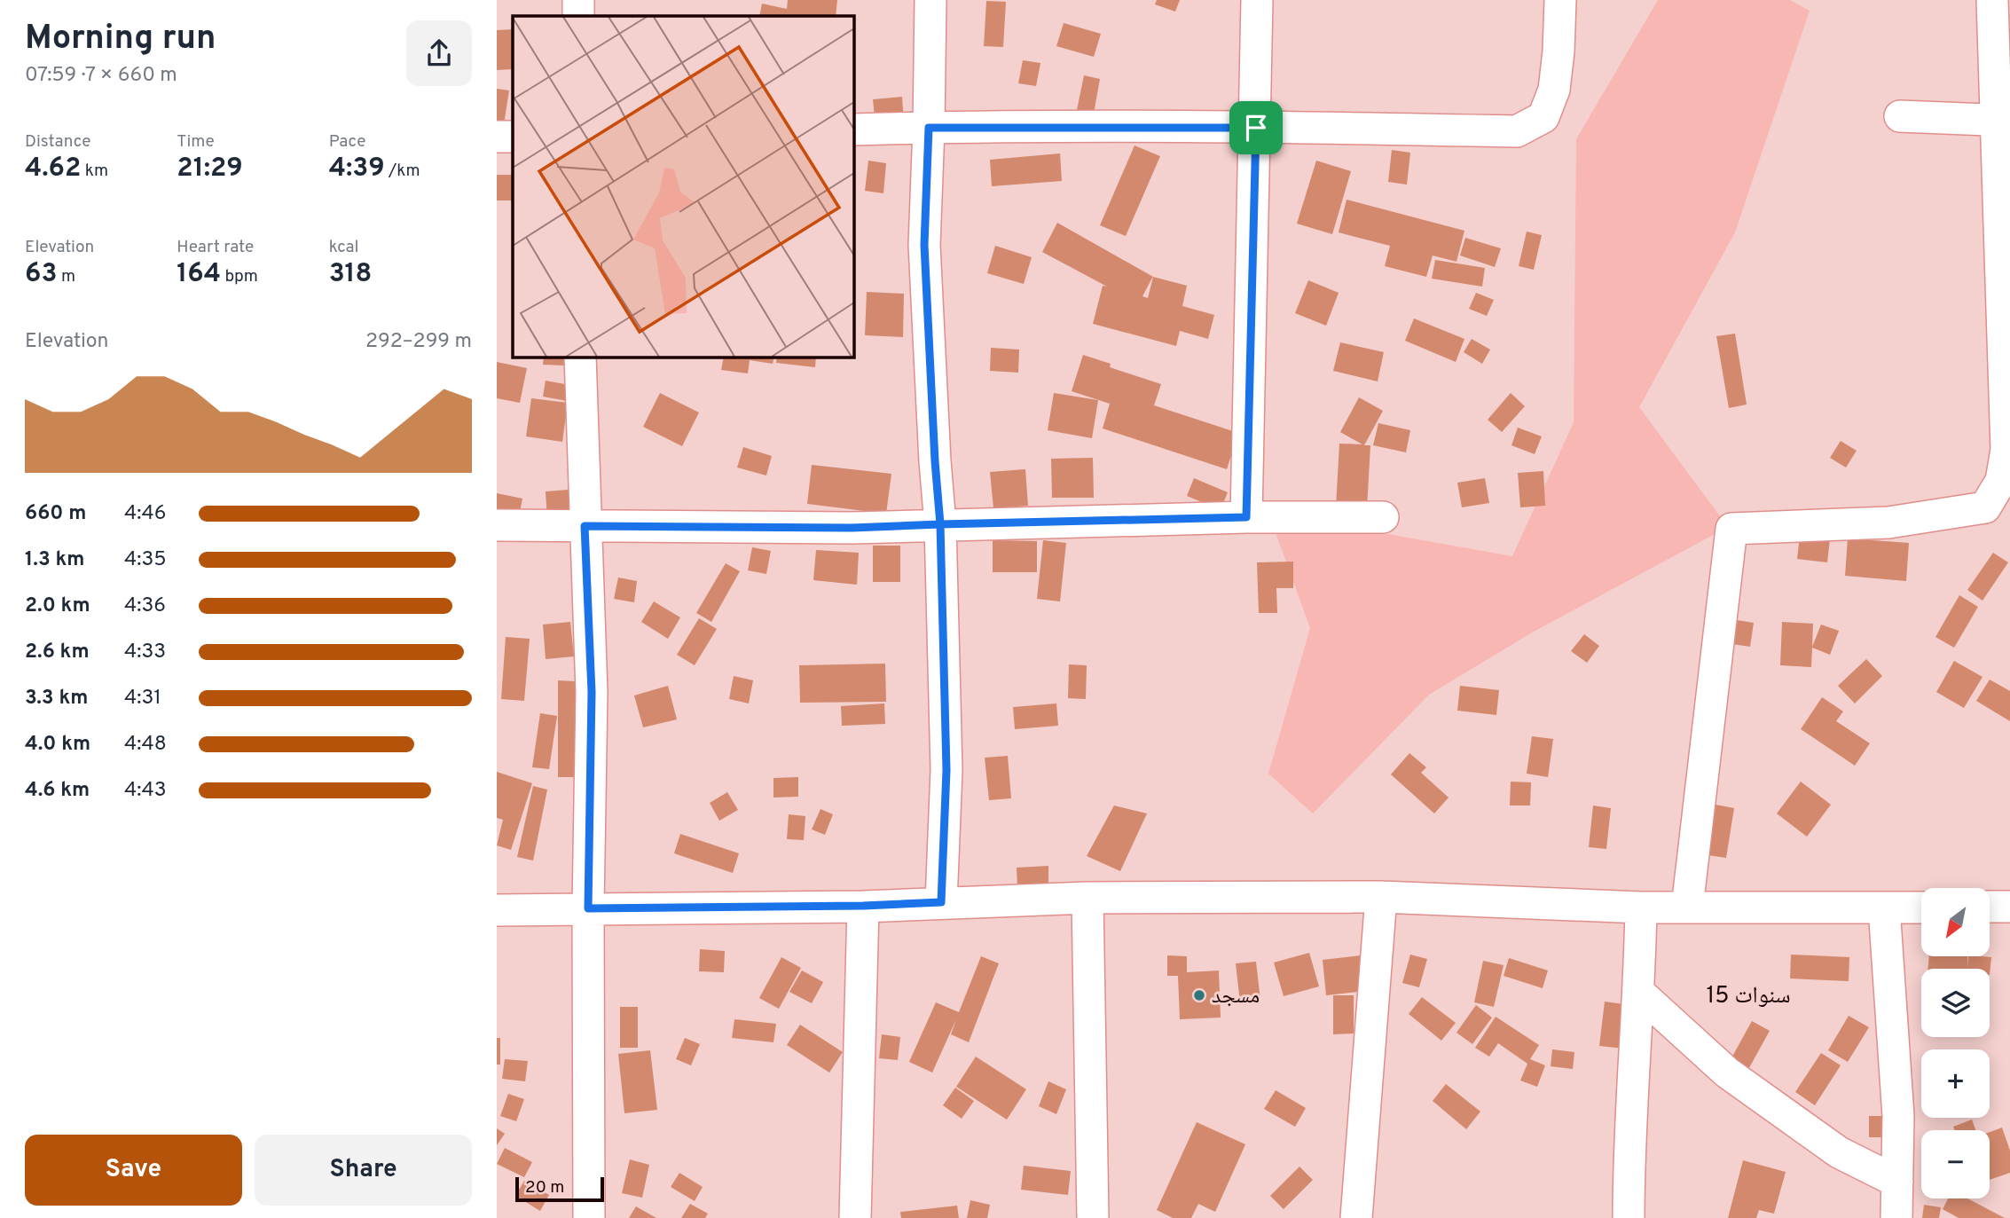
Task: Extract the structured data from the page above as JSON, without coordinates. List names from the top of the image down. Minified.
{"districts":["15 سنوات"],"places":["مسجد"],"scale_bar":"20 m","north":"bottom left","page":{"heading":["Morning run","07:59 · 7 × 660 m"],"stats":[["Distance","4.62 km"],["Time","21:29"],["Pace","4:39 /km"],["Elevation","63 m"],["Heart rate","164 bpm"],["kcal","318"]],"chart":["Elevation","292–299 m"],"list":[{"name":"660 m","note":"4:46"},{"name":"1.3 km","note":"4:35"},{"name":"2.0 km","note":"4:36"},{"name":"2.6 km","note":"4:33"},{"name":"3.3 km","note":"4:31"},{"name":"4.0 km","note":"4:48"},{"name":"4.6 km","note":"4:43"}],"map_buttons":["+","−"],"buttons":["Save","Share"],"scale":"20 m"}}
